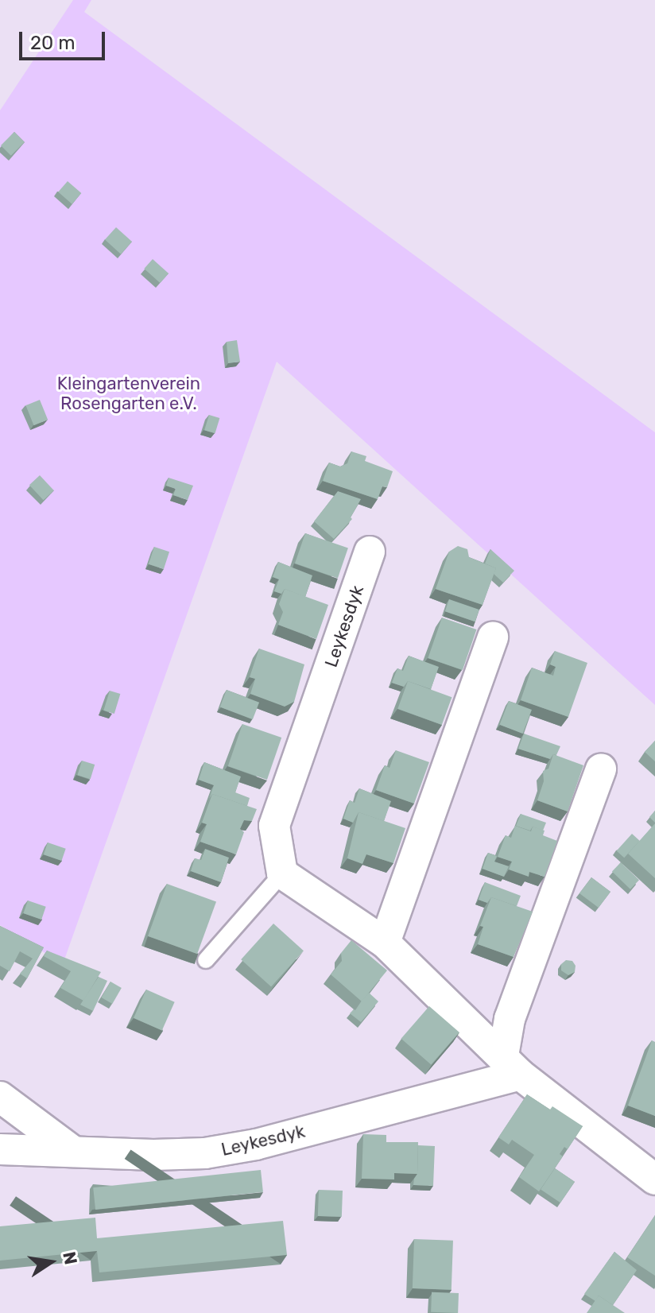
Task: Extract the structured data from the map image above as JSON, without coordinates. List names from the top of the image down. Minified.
{"streets":{"street":["Leykesdyk"]},"parks":["Kleingartenverein Rosengarten e.V."],"scale_bar":"20 m","north":"right"}
